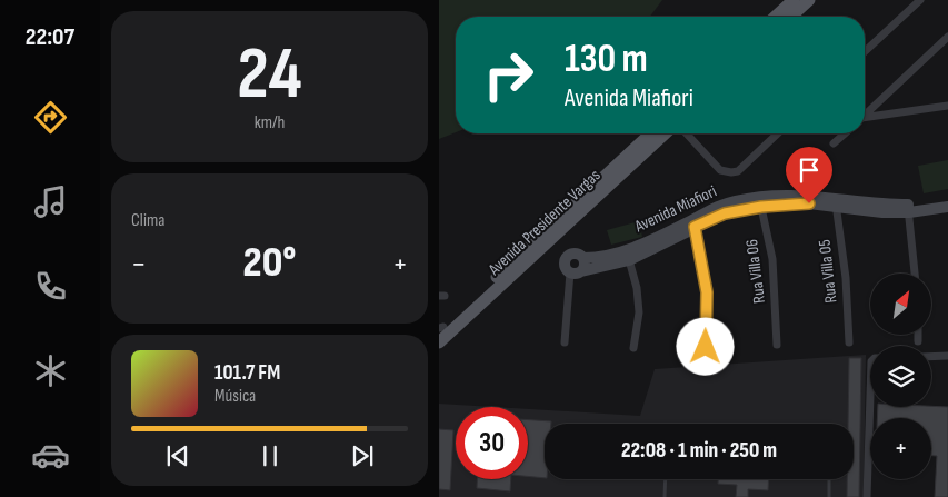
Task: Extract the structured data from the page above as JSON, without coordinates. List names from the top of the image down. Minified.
{"streets":{"main road":["Avenida Presidente Vargas"],"street":["Avenida Miafiori","Rua Villa 06","Rua Villa 05"]},"crossings":[["Avenida Miafiori","Rua Villa 06"],["Avenida Miafiori","Rua Villa 05"]],"north":"top right","page":{"tabs":"22:07","tile":[["24","km/h"],"Clima"],"turn":["130 m","Avenida Miafiori"],"heat":["−","20°","+"],"map_buttons":"+","song":["101.7 FM","Música"],"limit":"30","trip":"22:08 · 1 min · 250 m"}}
